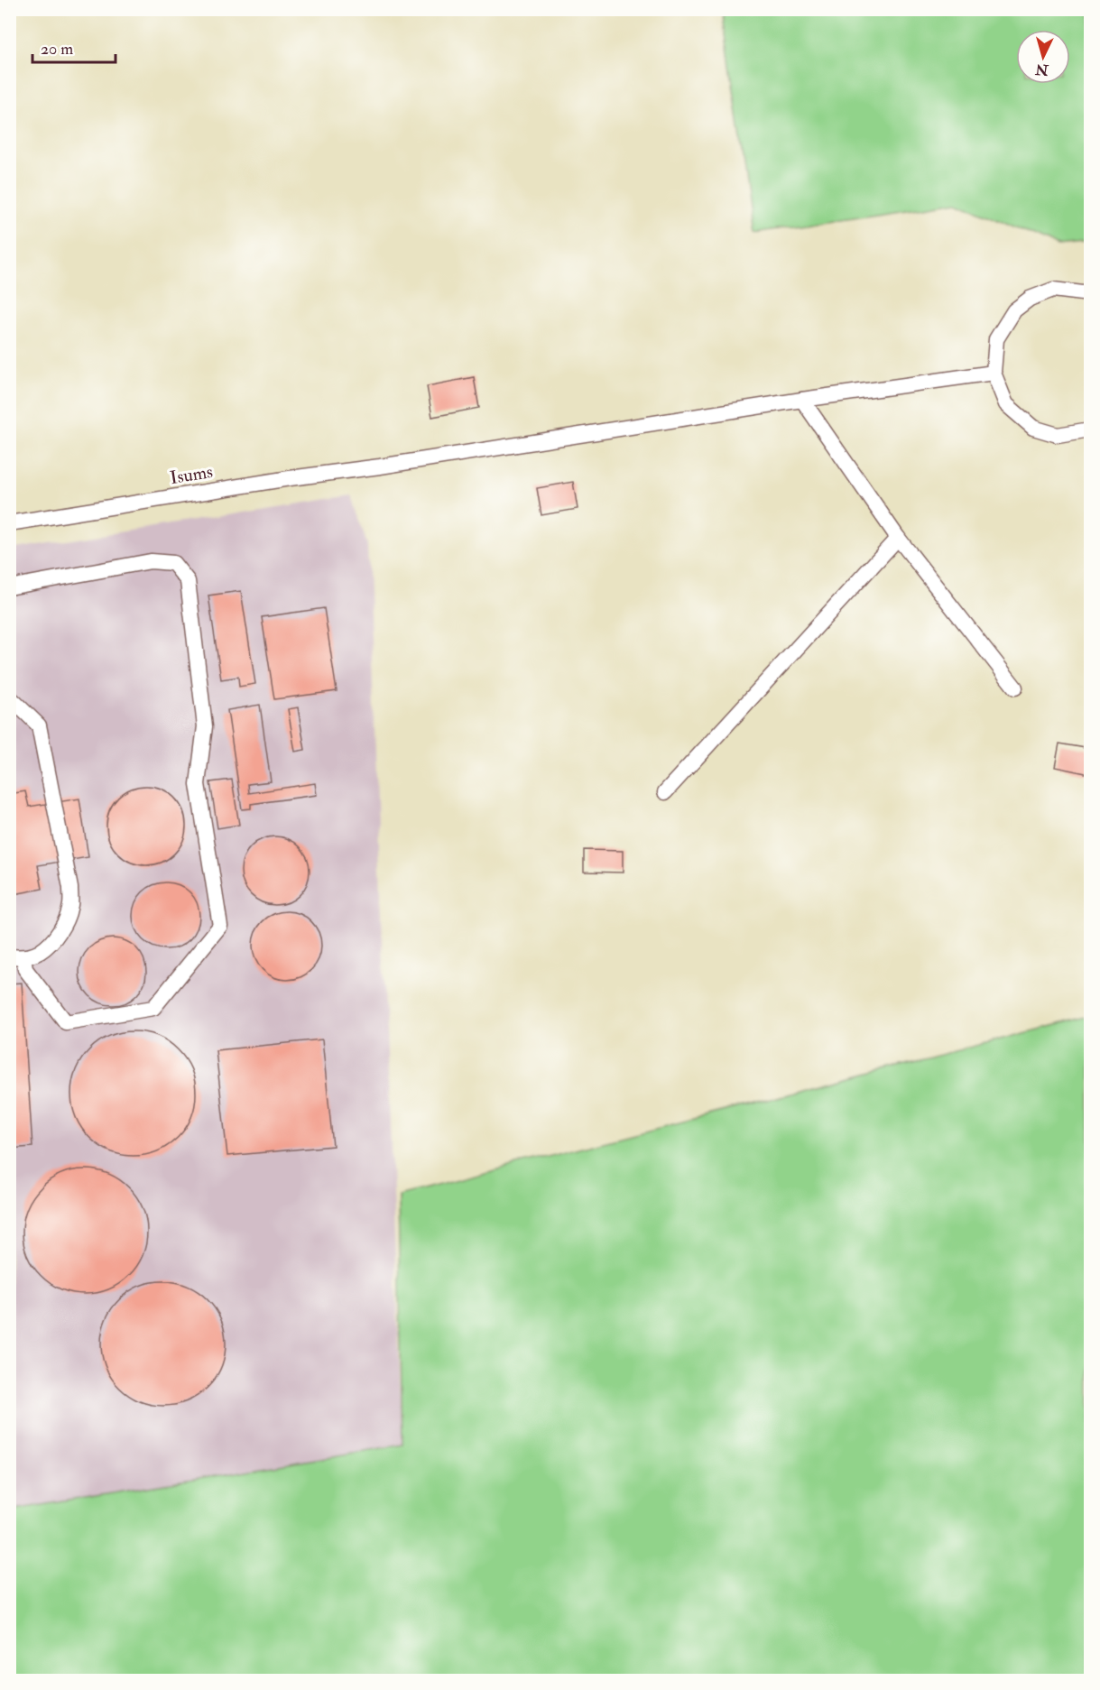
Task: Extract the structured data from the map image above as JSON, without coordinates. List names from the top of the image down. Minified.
{"streets":{"lane":["Isums"]},"scale_bar":"20 m","north":"bottom"}
